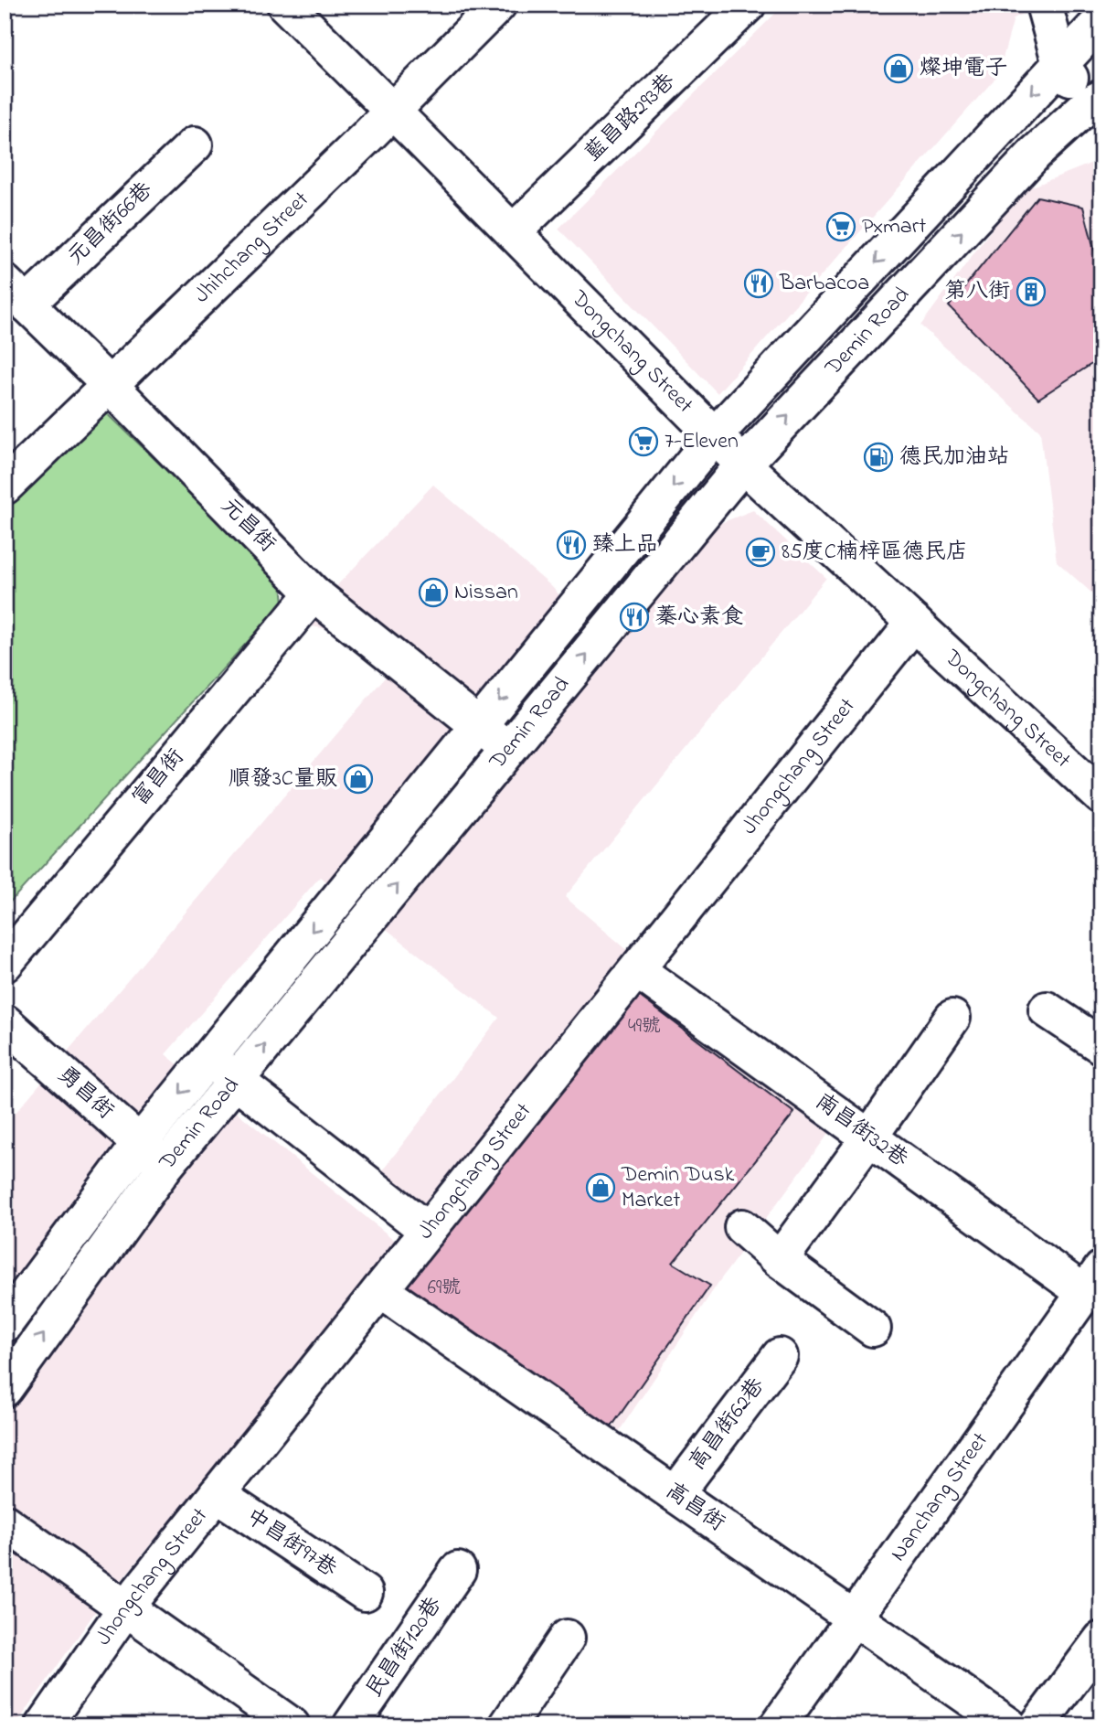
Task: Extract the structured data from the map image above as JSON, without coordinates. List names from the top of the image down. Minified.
{"streets":{"street":["藍昌路293巷","元昌街66巷","Jhihchang Street","Demin Road","Dongchang Street","元昌街","Jhongchang Street","富昌街","勇昌街","南昌街32巷","高昌街62巷","Nanchang Street","高昌街","中昌街97巷","民昌街120巷"]},"crossings":[["藍昌路293巷","Dongchang Street"],["元昌街66巷","元昌街"],["Jhihchang Street","Dongchang Street"],["Jhihchang Street","元昌街"],["Demin Road","Dongchang Street"],["Demin Road","元昌街"],["Demin Road","勇昌街"],["Dongchang Street","Jhongchang Street"],["元昌街","富昌街"],["Jhongchang Street","南昌街32巷"],["Jhongchang Street","高昌街"],["Jhongchang Street","中昌街97巷"],["南昌街32巷","Nanchang Street"],["高昌街62巷","高昌街"],["Nanchang Street","高昌街"]],"places":{"shop":["燦坤電子","Nissan","順發3C量販","Demin Dusk Market"],"supermarket":["Pxmart","7-Eleven"],"restaurant":["Barbacoa","臻上品","蓁心素食"],"building":["第八街"],"fuel station":["德民加油站"],"cafe":["85度C楠梓區德民店"]},"house_numbers":["49號","69號"]}
